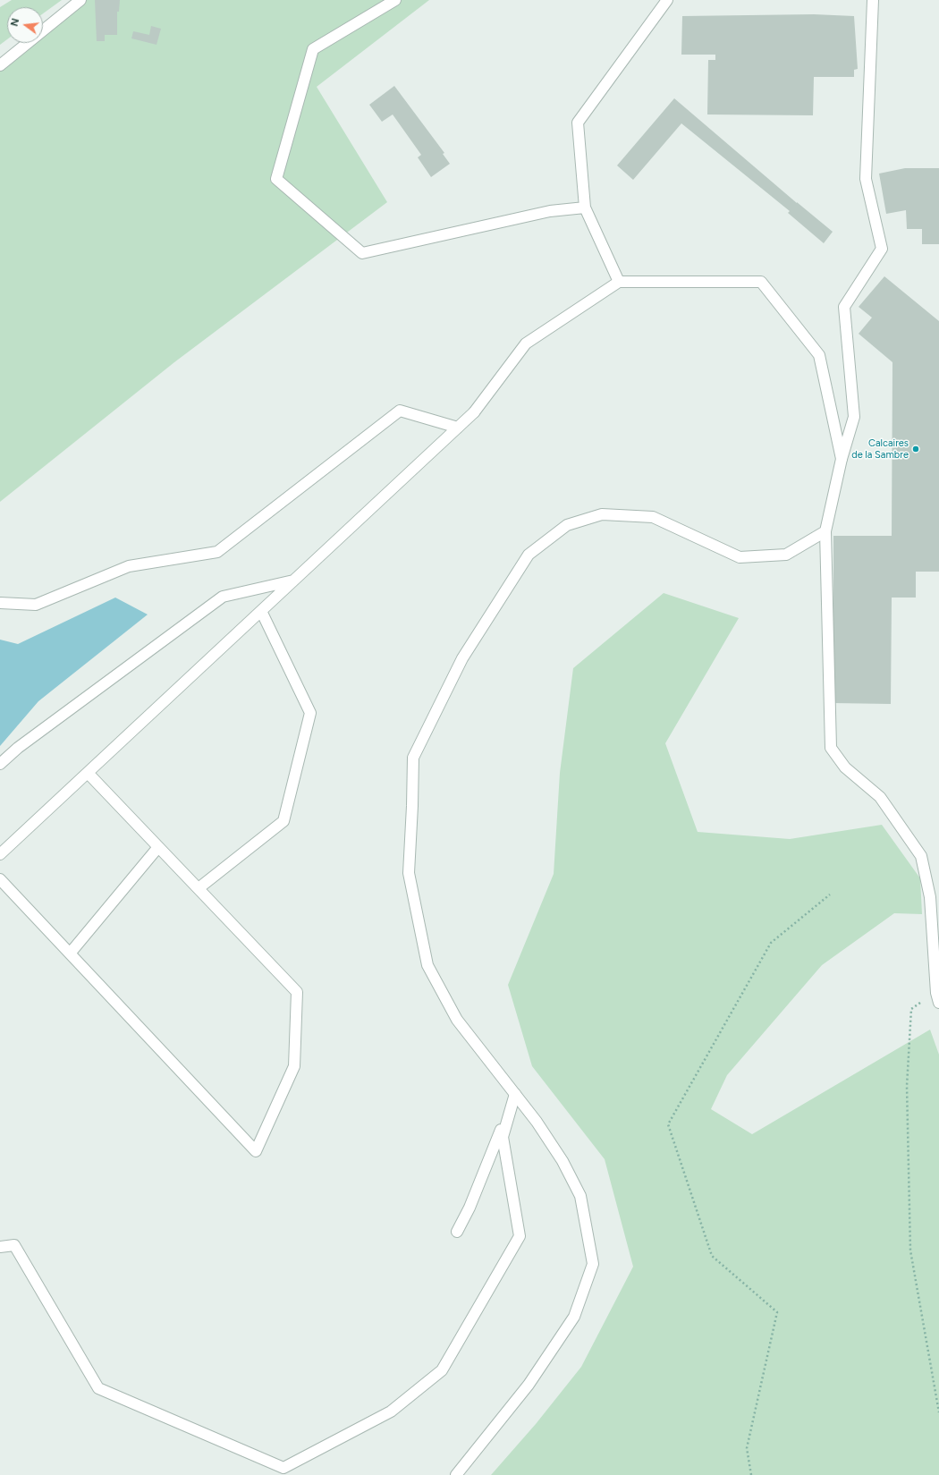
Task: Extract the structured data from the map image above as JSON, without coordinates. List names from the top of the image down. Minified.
{"places":["Calcaires de la Sambre"],"north":"left"}
